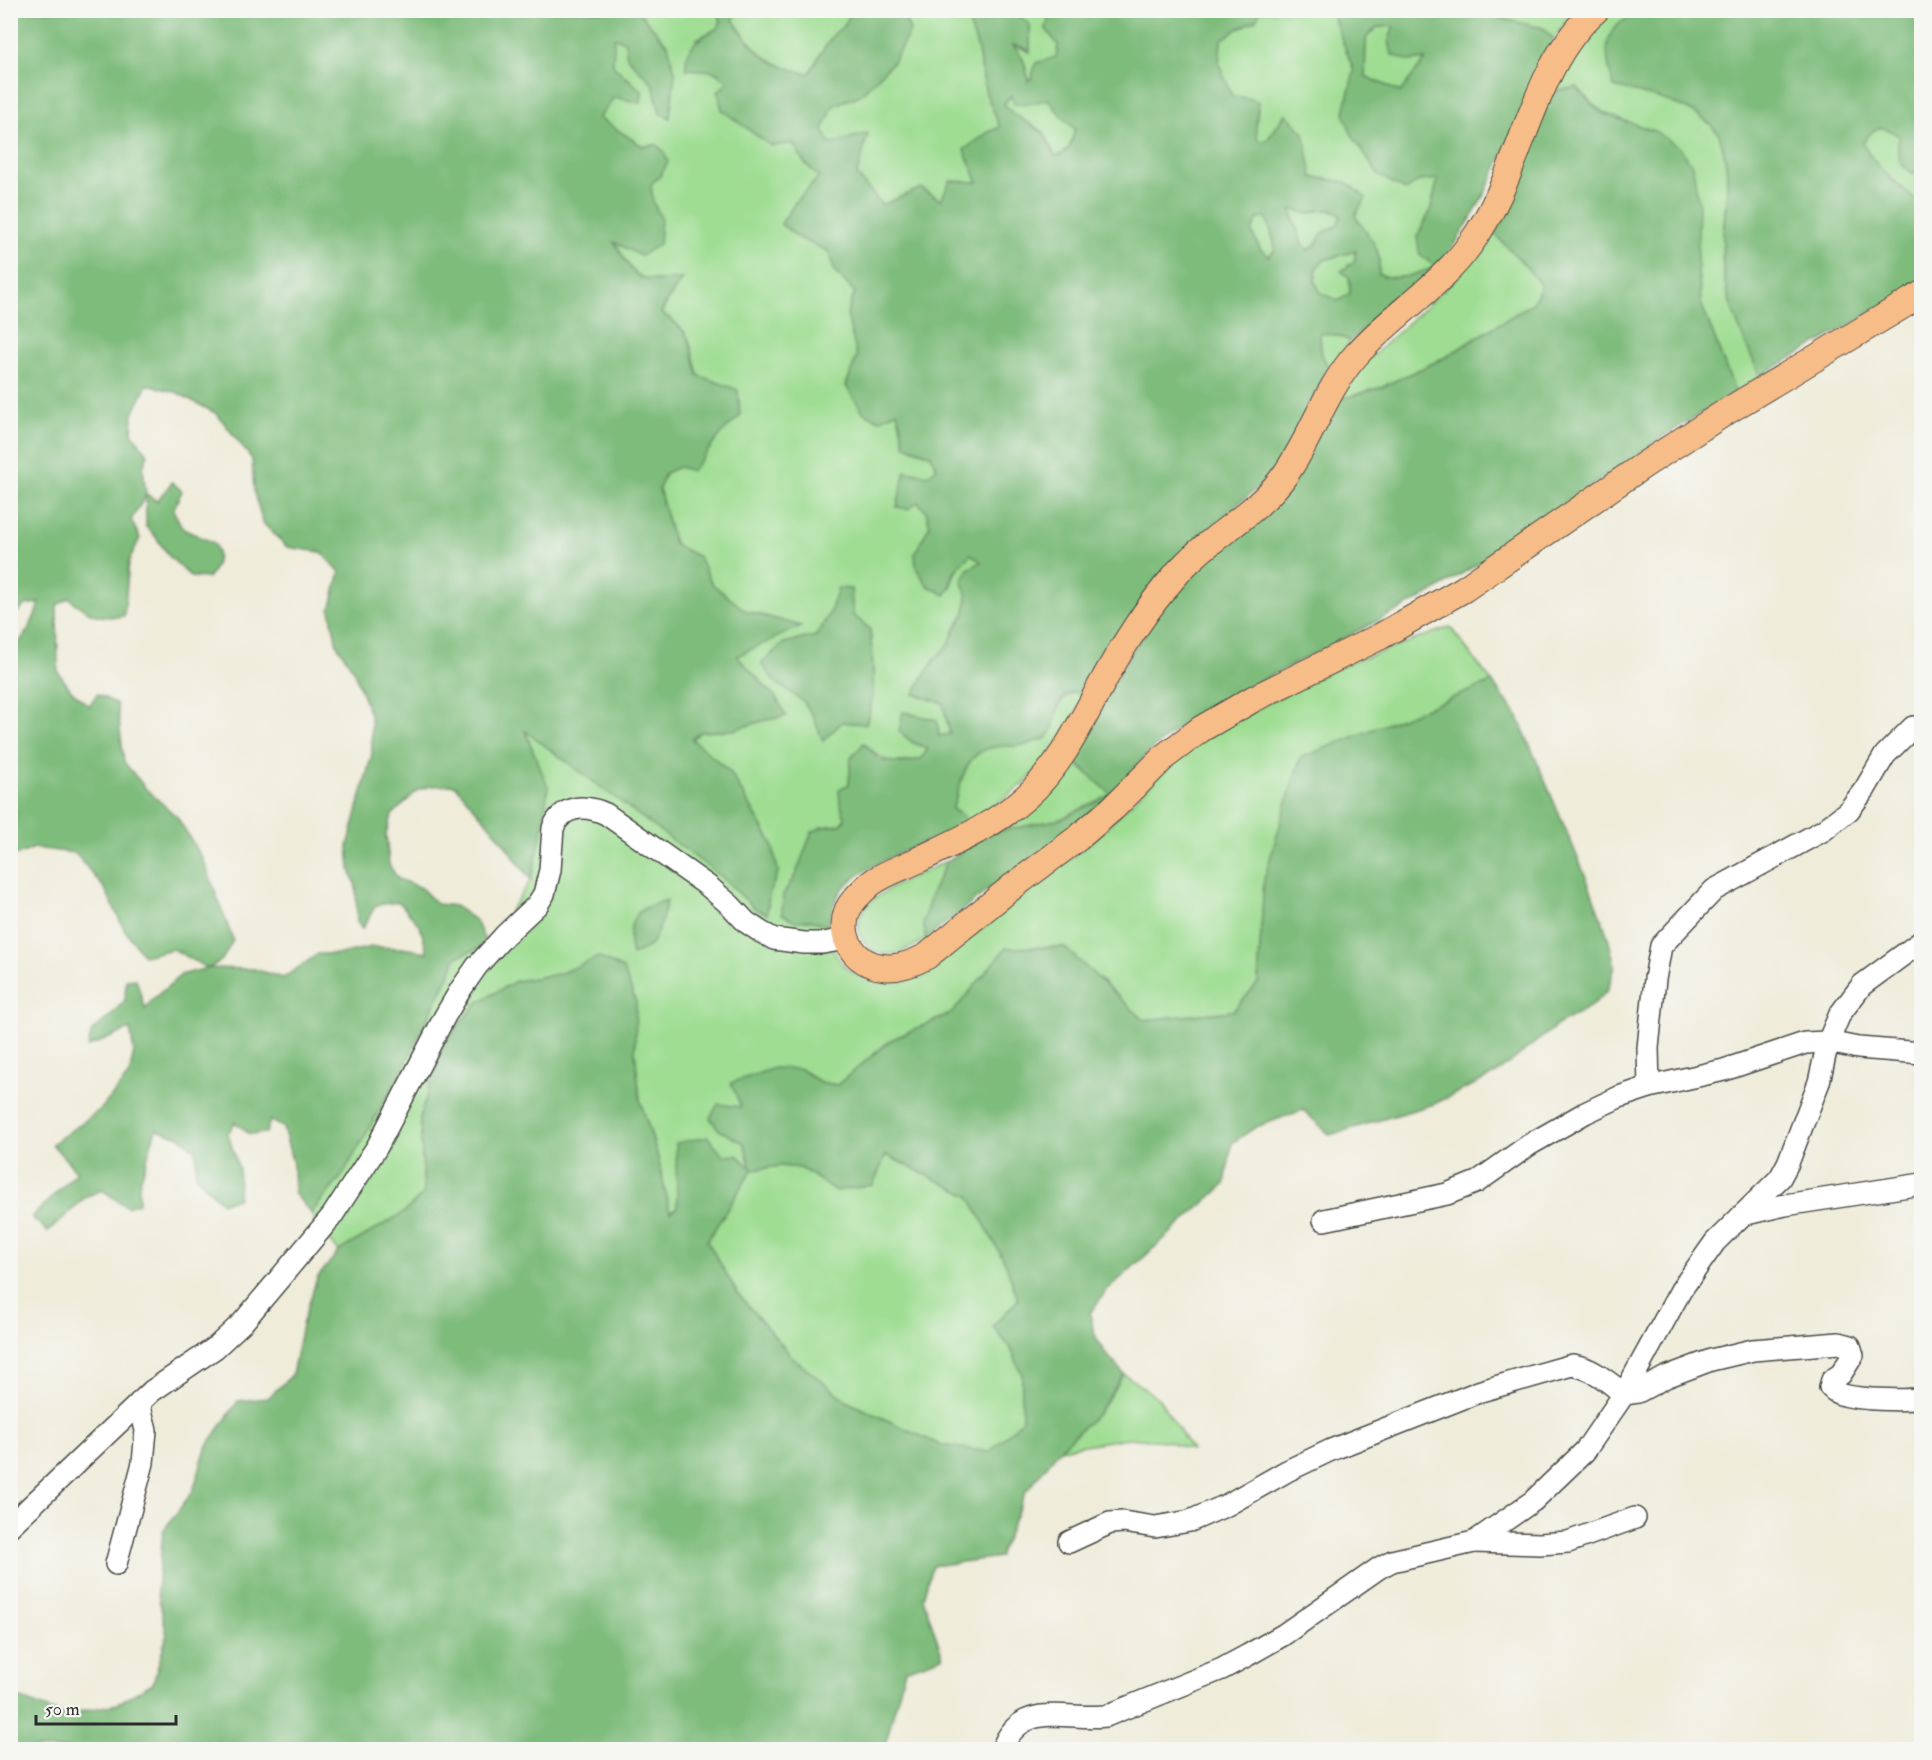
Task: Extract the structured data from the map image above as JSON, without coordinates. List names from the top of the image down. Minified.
{"scale_bar":"50 m"}
